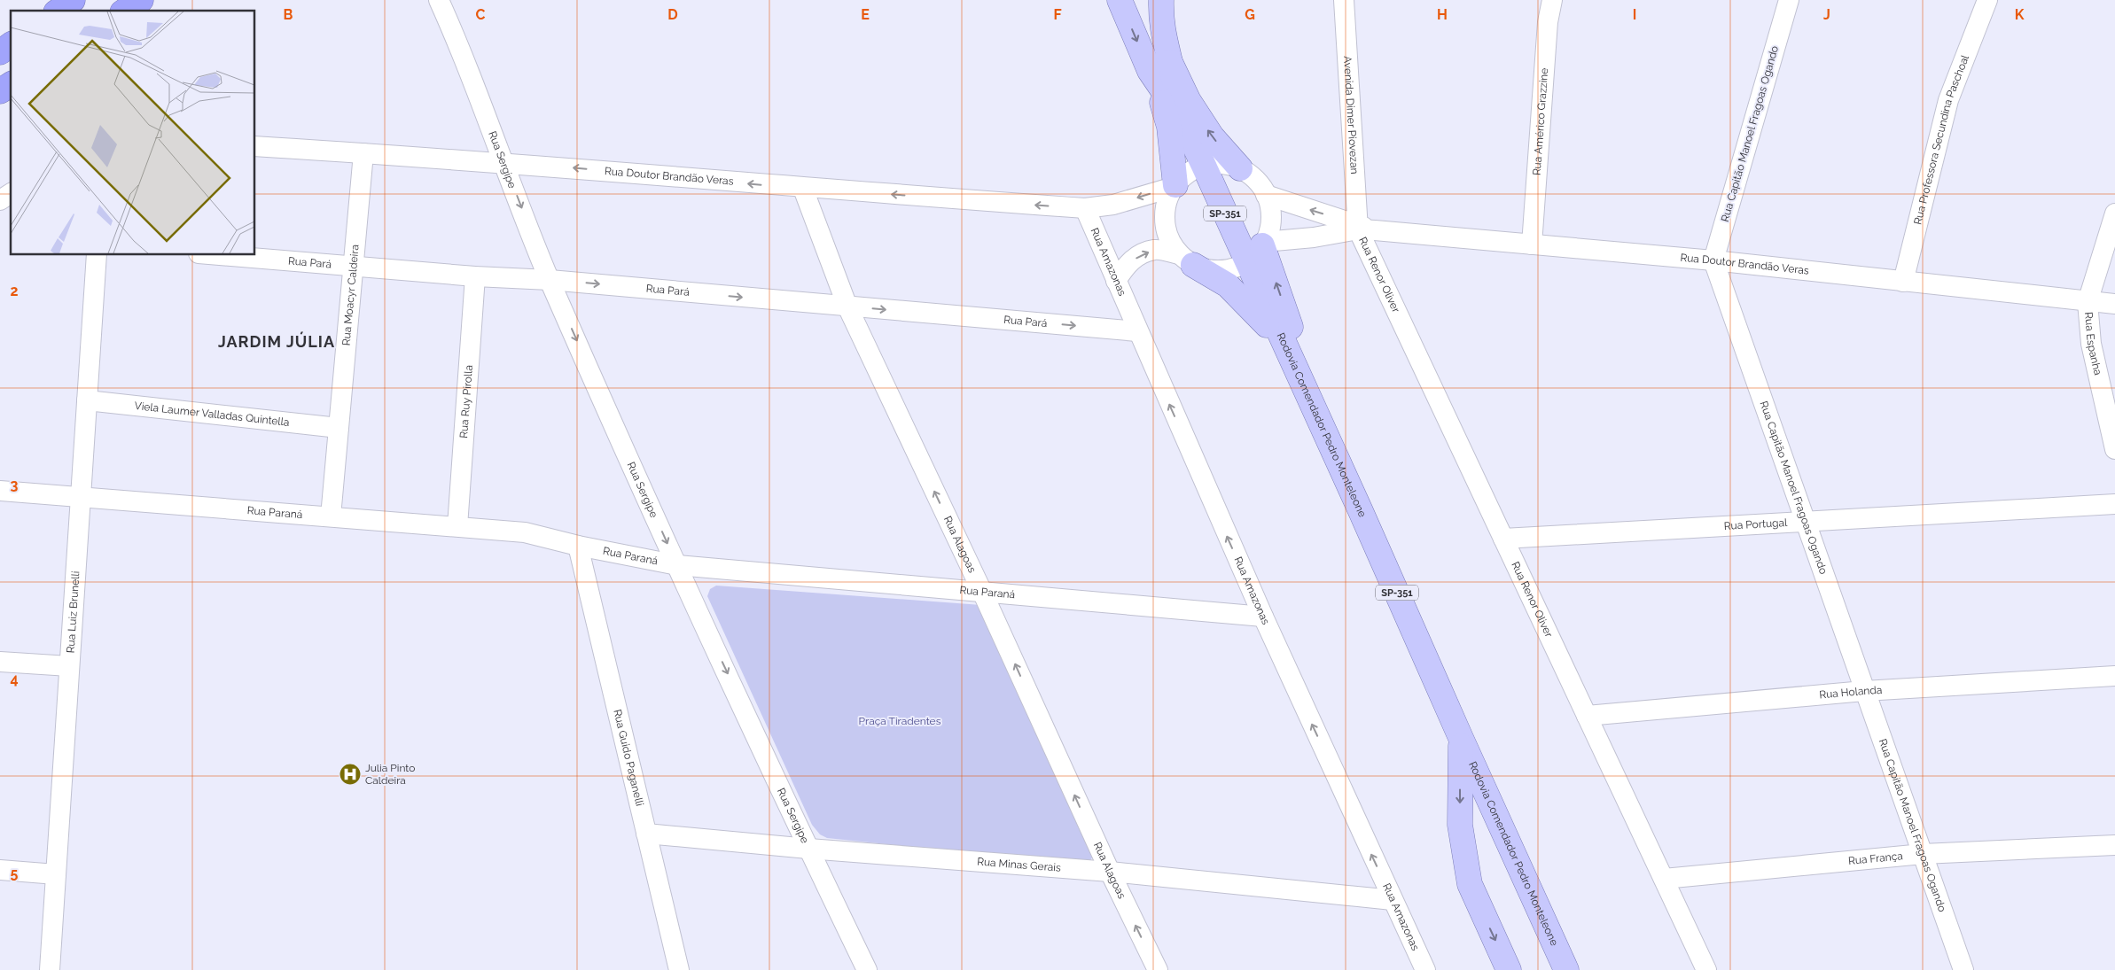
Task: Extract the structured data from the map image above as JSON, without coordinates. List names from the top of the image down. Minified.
{"streets":{"main road":["SP-351","Rodovia Comendador Pedro Monteleone"],"street":["Avenida Dimer Piovezan","Rua Américo Grazzine","Rua Capitão Manoel Fragoas Ogando","Rua Professora Secundina Paschoal","Rua Sergipe","Rua Doutor Brandão Veras","Rua Amazonas","Rua Pará","Rua Renor Oliver","Rua Moacyr Caldeira","Rua Espanha","Rua Ruy Pirolla","Viela Laumer Valladas Quintella","Rua Paraná","Rua Portugal","Rua Alagoas","Rua Luiz Brunelli","Rua Holanda","Rua Guido Paganelli","Rua França","Rua Minas Gerais"]},"crossings":[["Avenida Dimer Piovezan","Rua Doutor Brandão Veras"],["Avenida Dimer Piovezan","Rua Renor Oliver"],["Rua Américo Grazzine","Rua Doutor Brandão Veras"],["Rua Capitão Manoel Fragoas Ogando","Rua Doutor Brandão Veras"],["Rua Capitão Manoel Fragoas Ogando","Rua Portugal"],["Rua Capitão Manoel Fragoas Ogando","Rua Holanda"],["Rua Capitão Manoel Fragoas Ogando","Rua França"],["Rua Professora Secundina Paschoal","Rua Doutor Brandão Veras"],["Rua Sergipe","Rua Doutor Brandão Veras"],["Rua Sergipe","Rua Pará"],["Rua Sergipe","Rua Paraná"],["Rua Sergipe","Rua Minas Gerais"],["Rua Doutor Brandão Veras","Rua Amazonas"],["Rua Doutor Brandão Veras","Rua Renor Oliver"],["Rua Doutor Brandão Veras","Rua Moacyr Caldeira"],["Rua Doutor Brandão Veras","Rua Espanha"],["Rua Doutor Brandão Veras","Rua Alagoas"],["Rua Amazonas","Rua Pará"],["Rua Amazonas","Rua Paraná"],["Rua Amazonas","Rua Minas Gerais"],["Rua Pará","Rua Moacyr Caldeira"],["Rua Pará","Rua Ruy Pirolla"],["Rua Pará","Rua Alagoas"],["Rua Renor Oliver","Rua Portugal"],["Rua Renor Oliver","Rua Holanda"],["Rua Renor Oliver","Rua França"],["Rua Moacyr Caldeira","Viela Laumer Valladas Quintella"],["Rua Moacyr Caldeira","Rua Paraná"],["Rua Ruy Pirolla","Rua Paraná"],["Viela Laumer Valladas Quintella","Rua Luiz Brunelli"],["Rua Paraná","Rua Alagoas"],["Rua Paraná","Rua Luiz Brunelli"],["Rua Paraná","Rua Guido Paganelli"],["Rua Alagoas","Rua Minas Gerais"],["Rua Guido Paganelli","Rua Minas Gerais"]],"one_way":["Rua Sergipe","Rua Doutor Brandão Veras","Rua Amazonas","Rua Pará","Rua Alagoas"],"districts":["JARDIM JÚLIA"],"parks":["Praça Tiradentes"],"places":{"hospital":["Julia Pinto Caldeira"]},"grid":{"columns":["B","C","D","E","F","G","H","I","J","K"],"rows":["2","3","4","5"]}}
